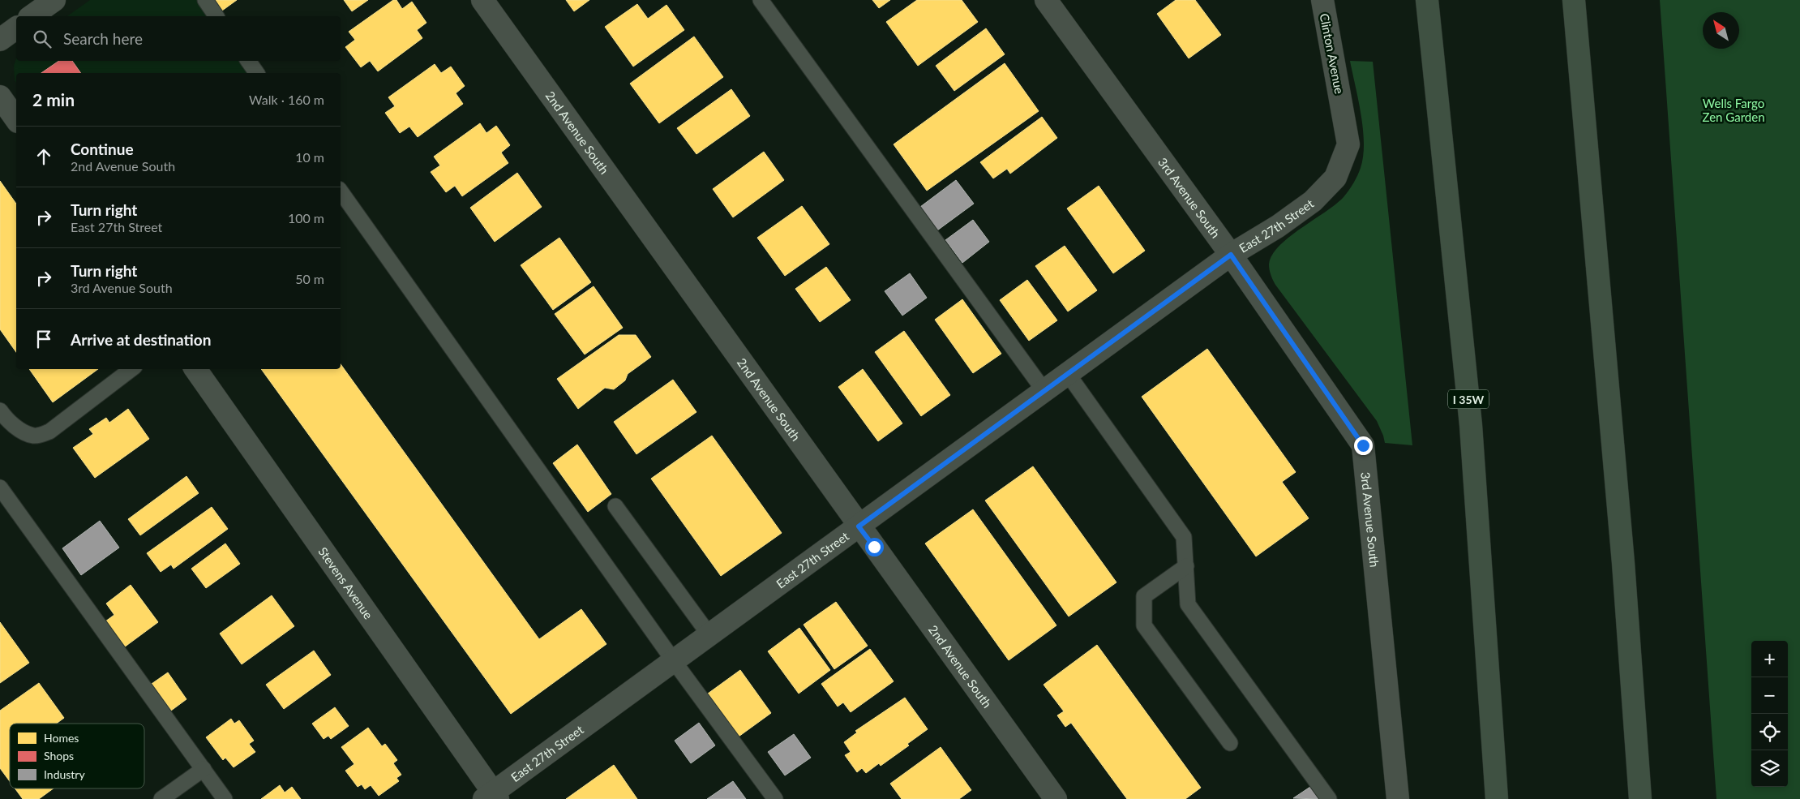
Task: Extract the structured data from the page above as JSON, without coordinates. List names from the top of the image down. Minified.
{"streets":{"highway":["I 35W"],"street":["Clinton Avenue","2nd Avenue South","3rd Avenue South","East 27th Street","Stevens Avenue"]},"crossings":[["Clinton Avenue","East 27th Street"],["2nd Avenue South","East 27th Street"],["3rd Avenue South","East 27th Street"],["East 27th Street","Stevens Avenue"]],"parks":["Wells Fargo Zen Garden"],"legend":["Homes","Shops","Industry"],"north":"top left","page":{"search":"Search here","heading":["2 min","Walk · 160 m"],"list":[["Continue","2nd Avenue South","10 m"],["Turn right","East 27th Street","100 m"],["Turn right","3rd Avenue South","50 m"],"Arrive at destination"],"map_buttons":["+","−"]}}
